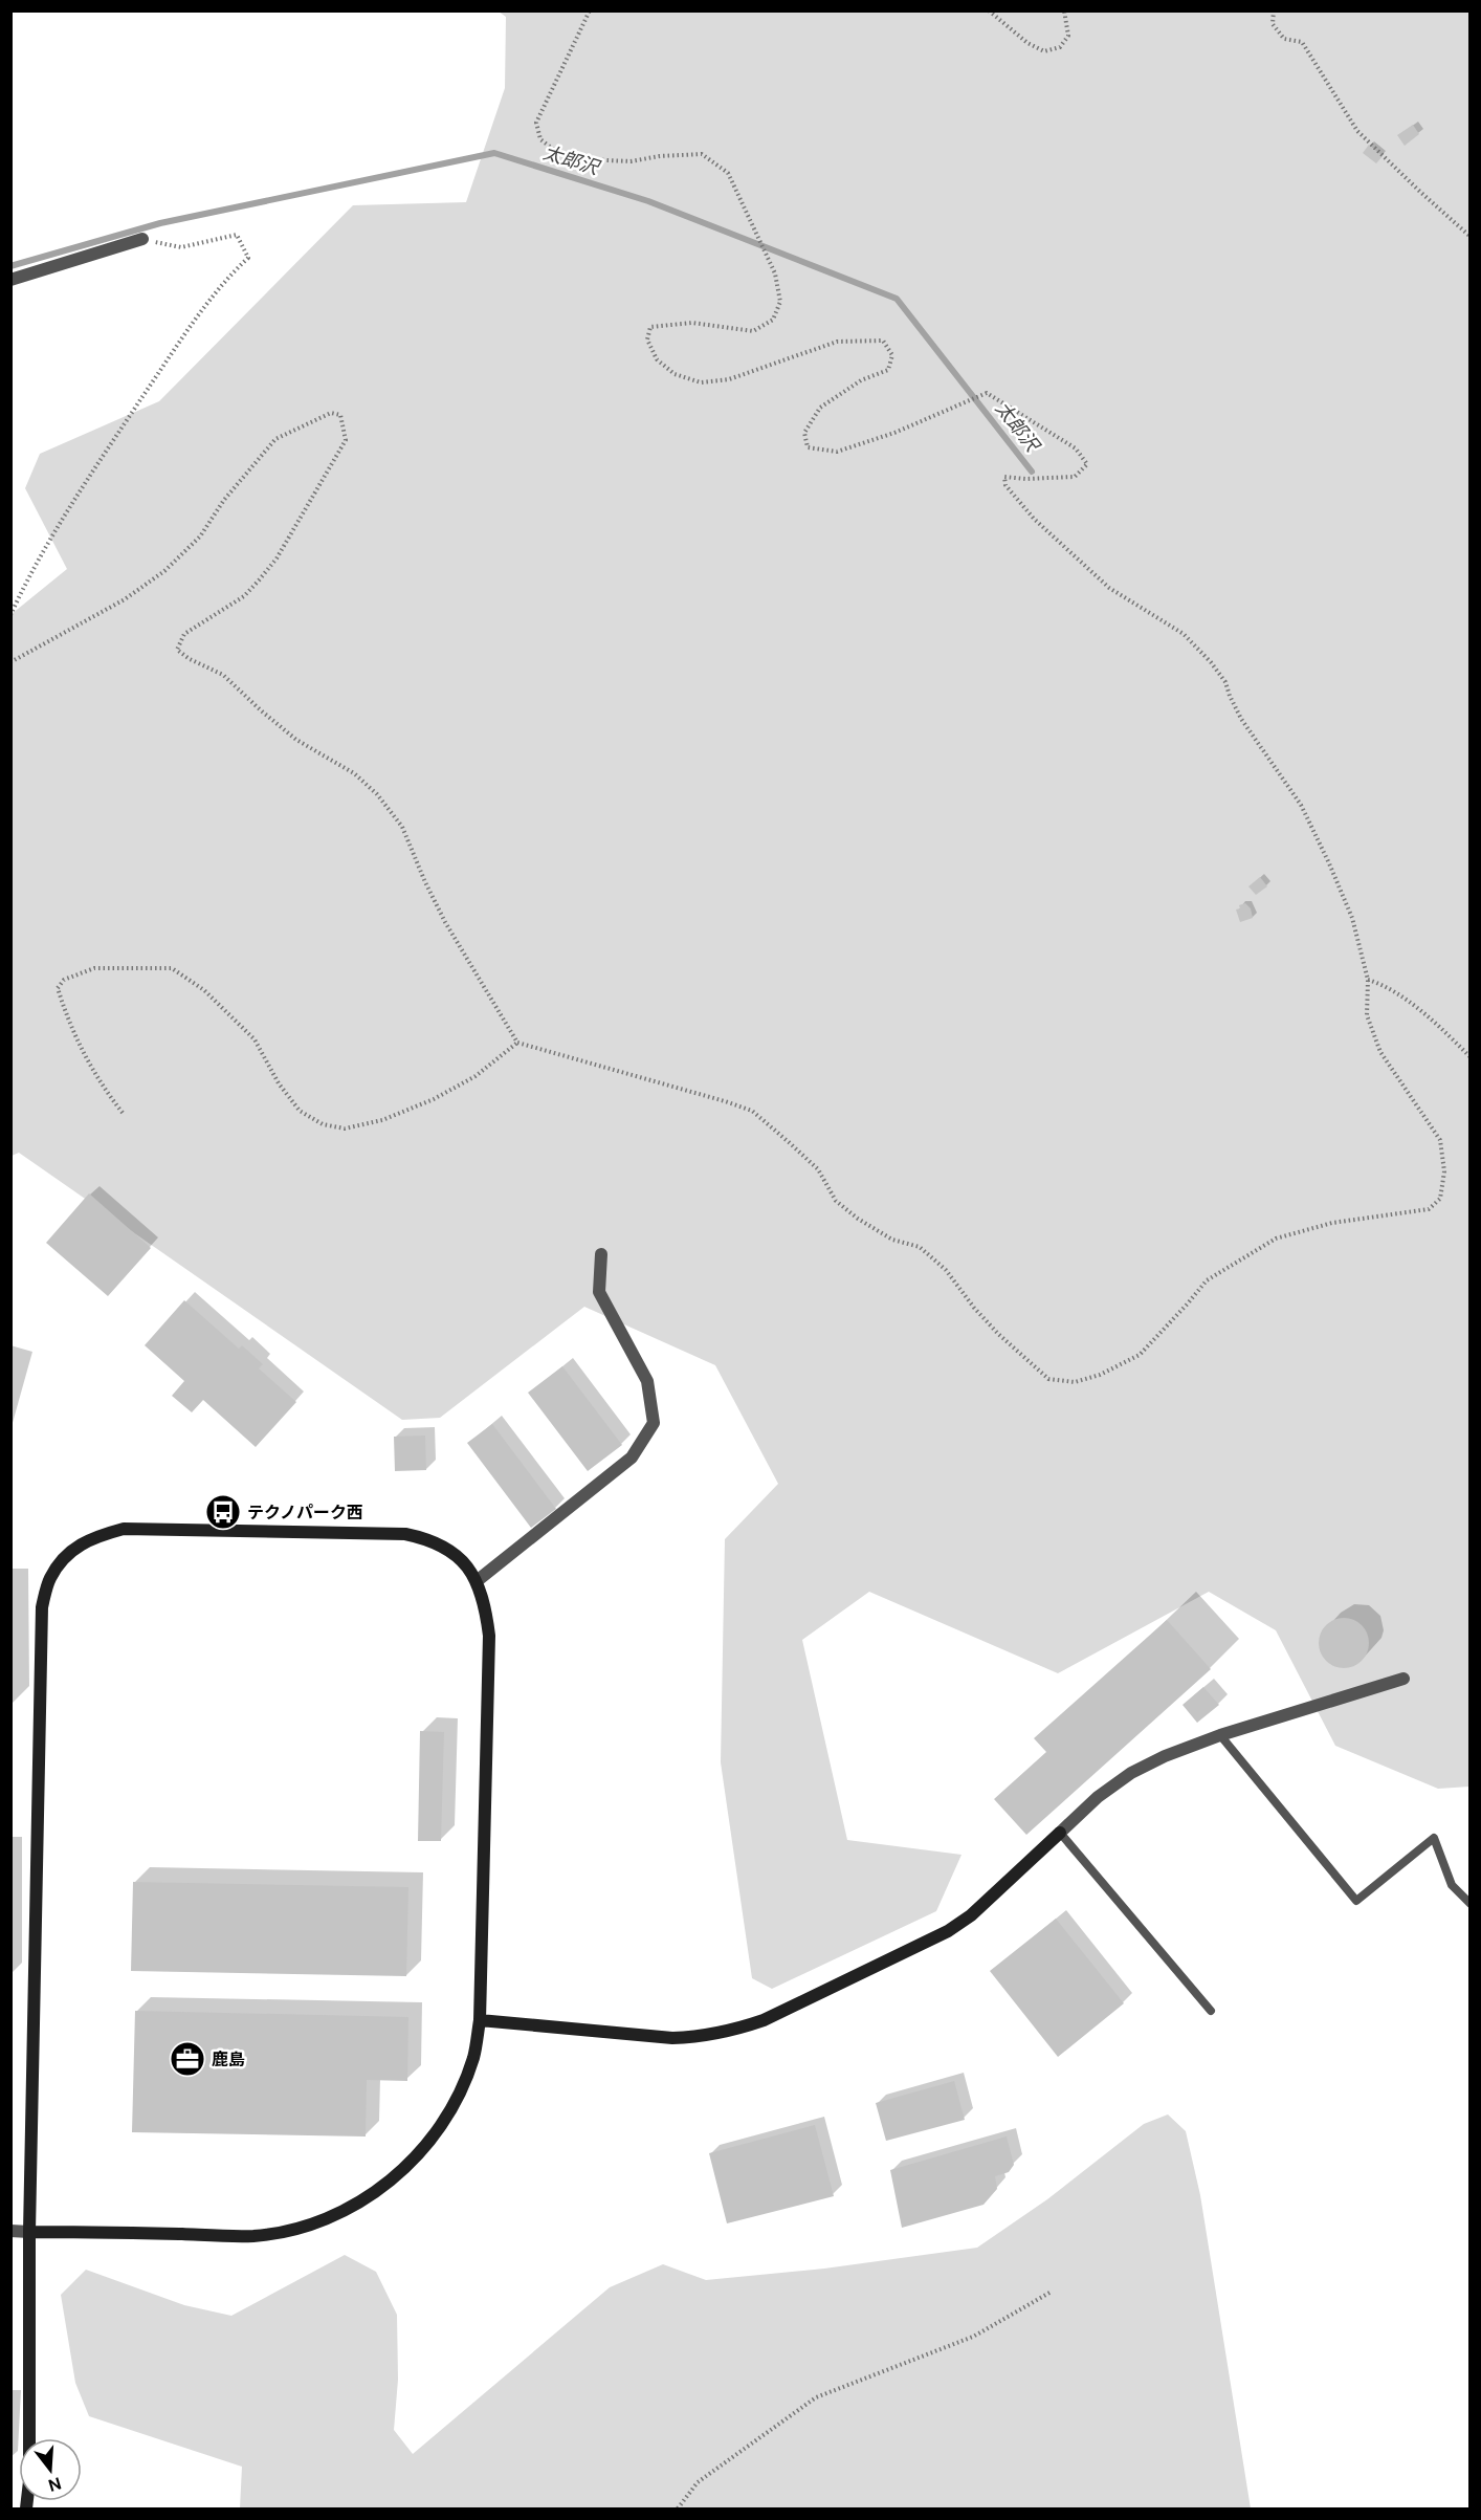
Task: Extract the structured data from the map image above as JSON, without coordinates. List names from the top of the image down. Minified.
{"water":["太郎沢"],"places":{"bus stop":["テクノパーク西"],"office":["鹿島"]},"north":"bottom"}
